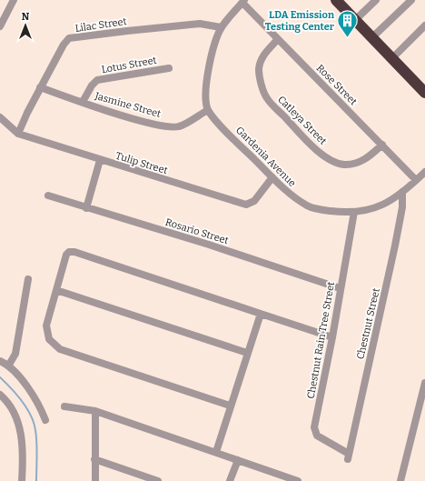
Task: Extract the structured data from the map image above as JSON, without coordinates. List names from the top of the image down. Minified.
{"streets":{"street":["Lilac Street","Lotus Street","Rose Street","Jasmine Street","Catleya Street","Gardenia Avenue","Tulip Street","Rosario Street","Chestnut Street","Chestnut Rain Tree Street"]},"crossings":[["Lilac Street","Jasmine Street"],["Lilac Street","Tulip Street"],["Lotus Street","Jasmine Street"],["Rose Street","Catleya Street"],["Rose Street","Gardenia Avenue"],["Jasmine Street","Gardenia Avenue"],["Gardenia Avenue","Tulip Street"],["Gardenia Avenue","Chestnut Street"],["Gardenia Avenue","Chestnut Rain Tree Street"],["Rosario Street","Chestnut Rain Tree Street"],["Chestnut Street","Chestnut Rain Tree Street"]],"places":{"building":["LDA Emission Testing Center"]},"north":"top"}
